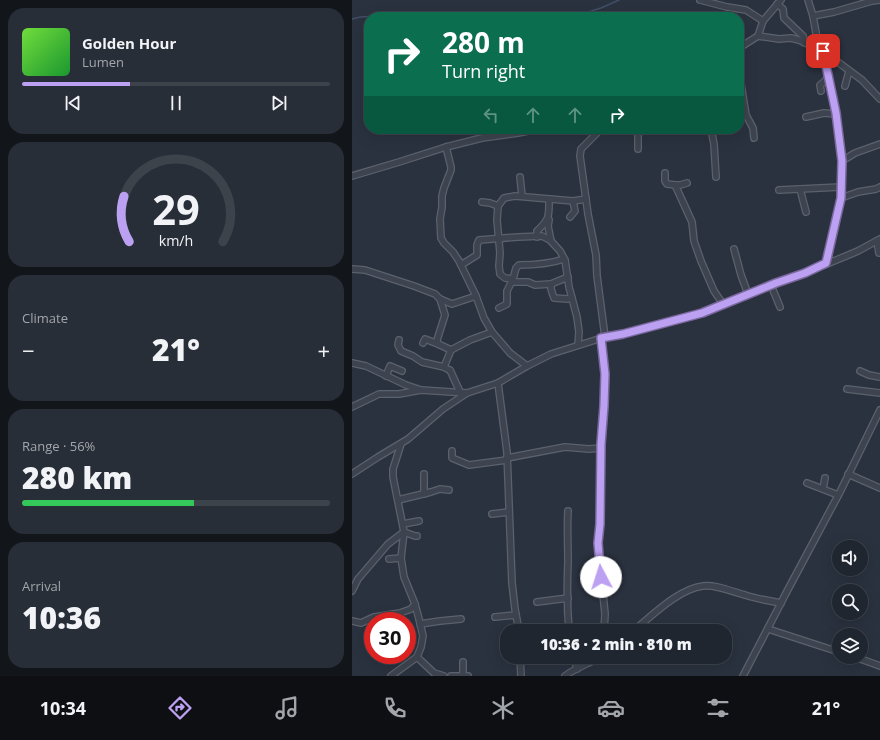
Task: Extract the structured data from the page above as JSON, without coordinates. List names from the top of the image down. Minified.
{"page":{"turn":["280 m","Turn right"],"song":["Golden Hour","Lumen"],"tile":["Climate",["Range · 56%","280 km"],["Arrival","10:36"]],"heat":["−","21°","+"],"limit":"30","trip":"10:36 · 2 min · 810 m","tabs":["10:34","21°"],"gauge":["29","km/h"]}}
